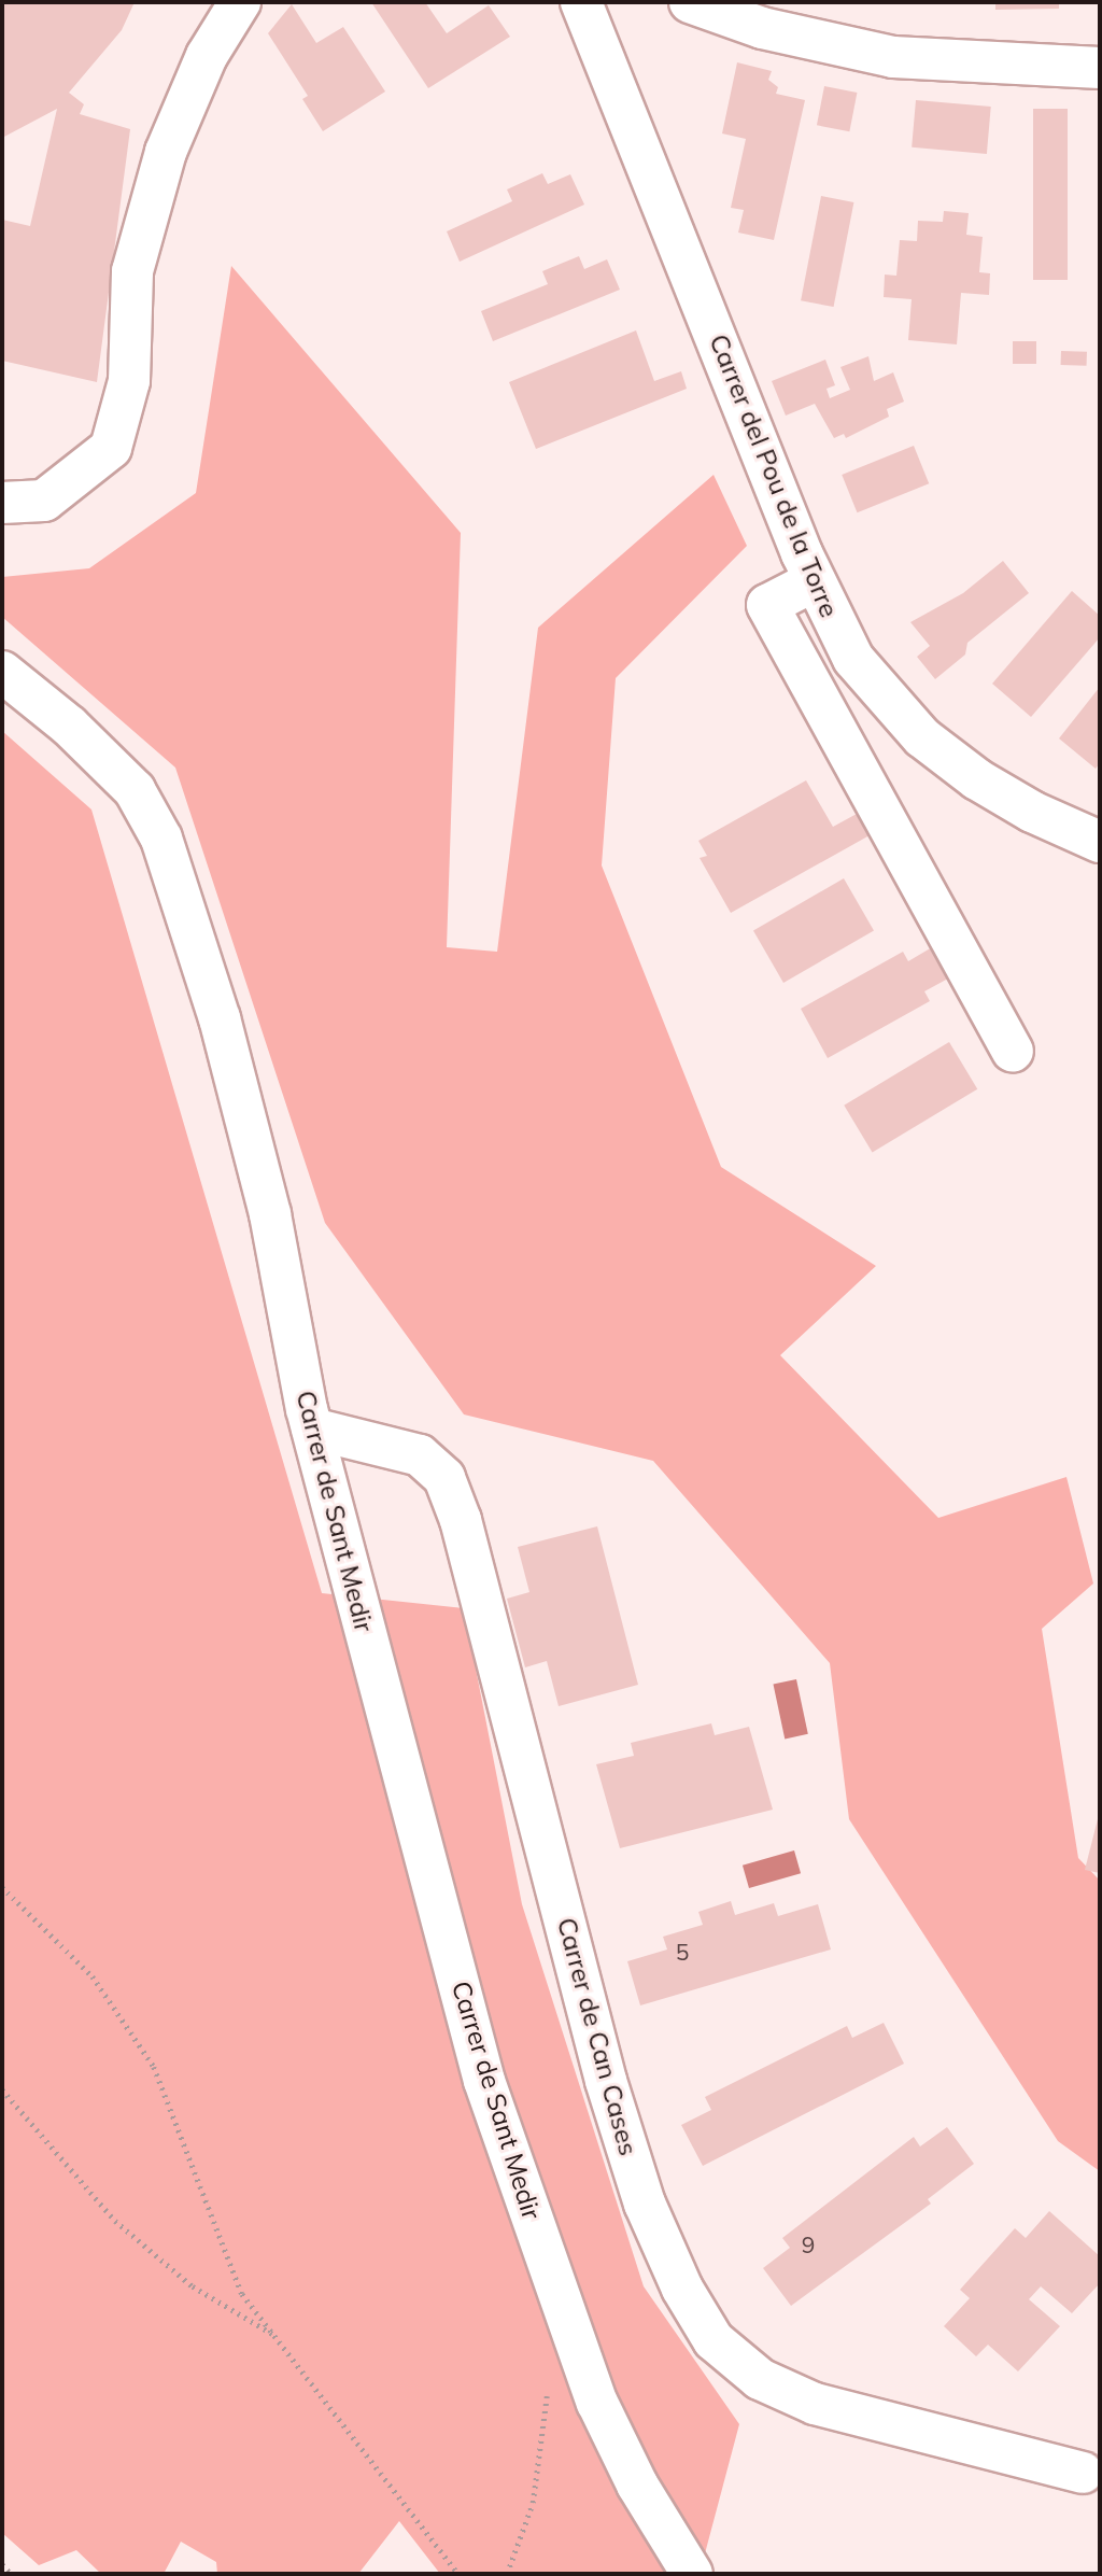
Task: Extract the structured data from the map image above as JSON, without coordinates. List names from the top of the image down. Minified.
{"streets":{"street":["Carrer del Pou de la Torre","Carrer de Sant Medir","Carrer de Can Cases"]},"crossings":[["Carrer de Sant Medir","Carrer de Can Cases"]],"house_numbers":["5","9"]}
